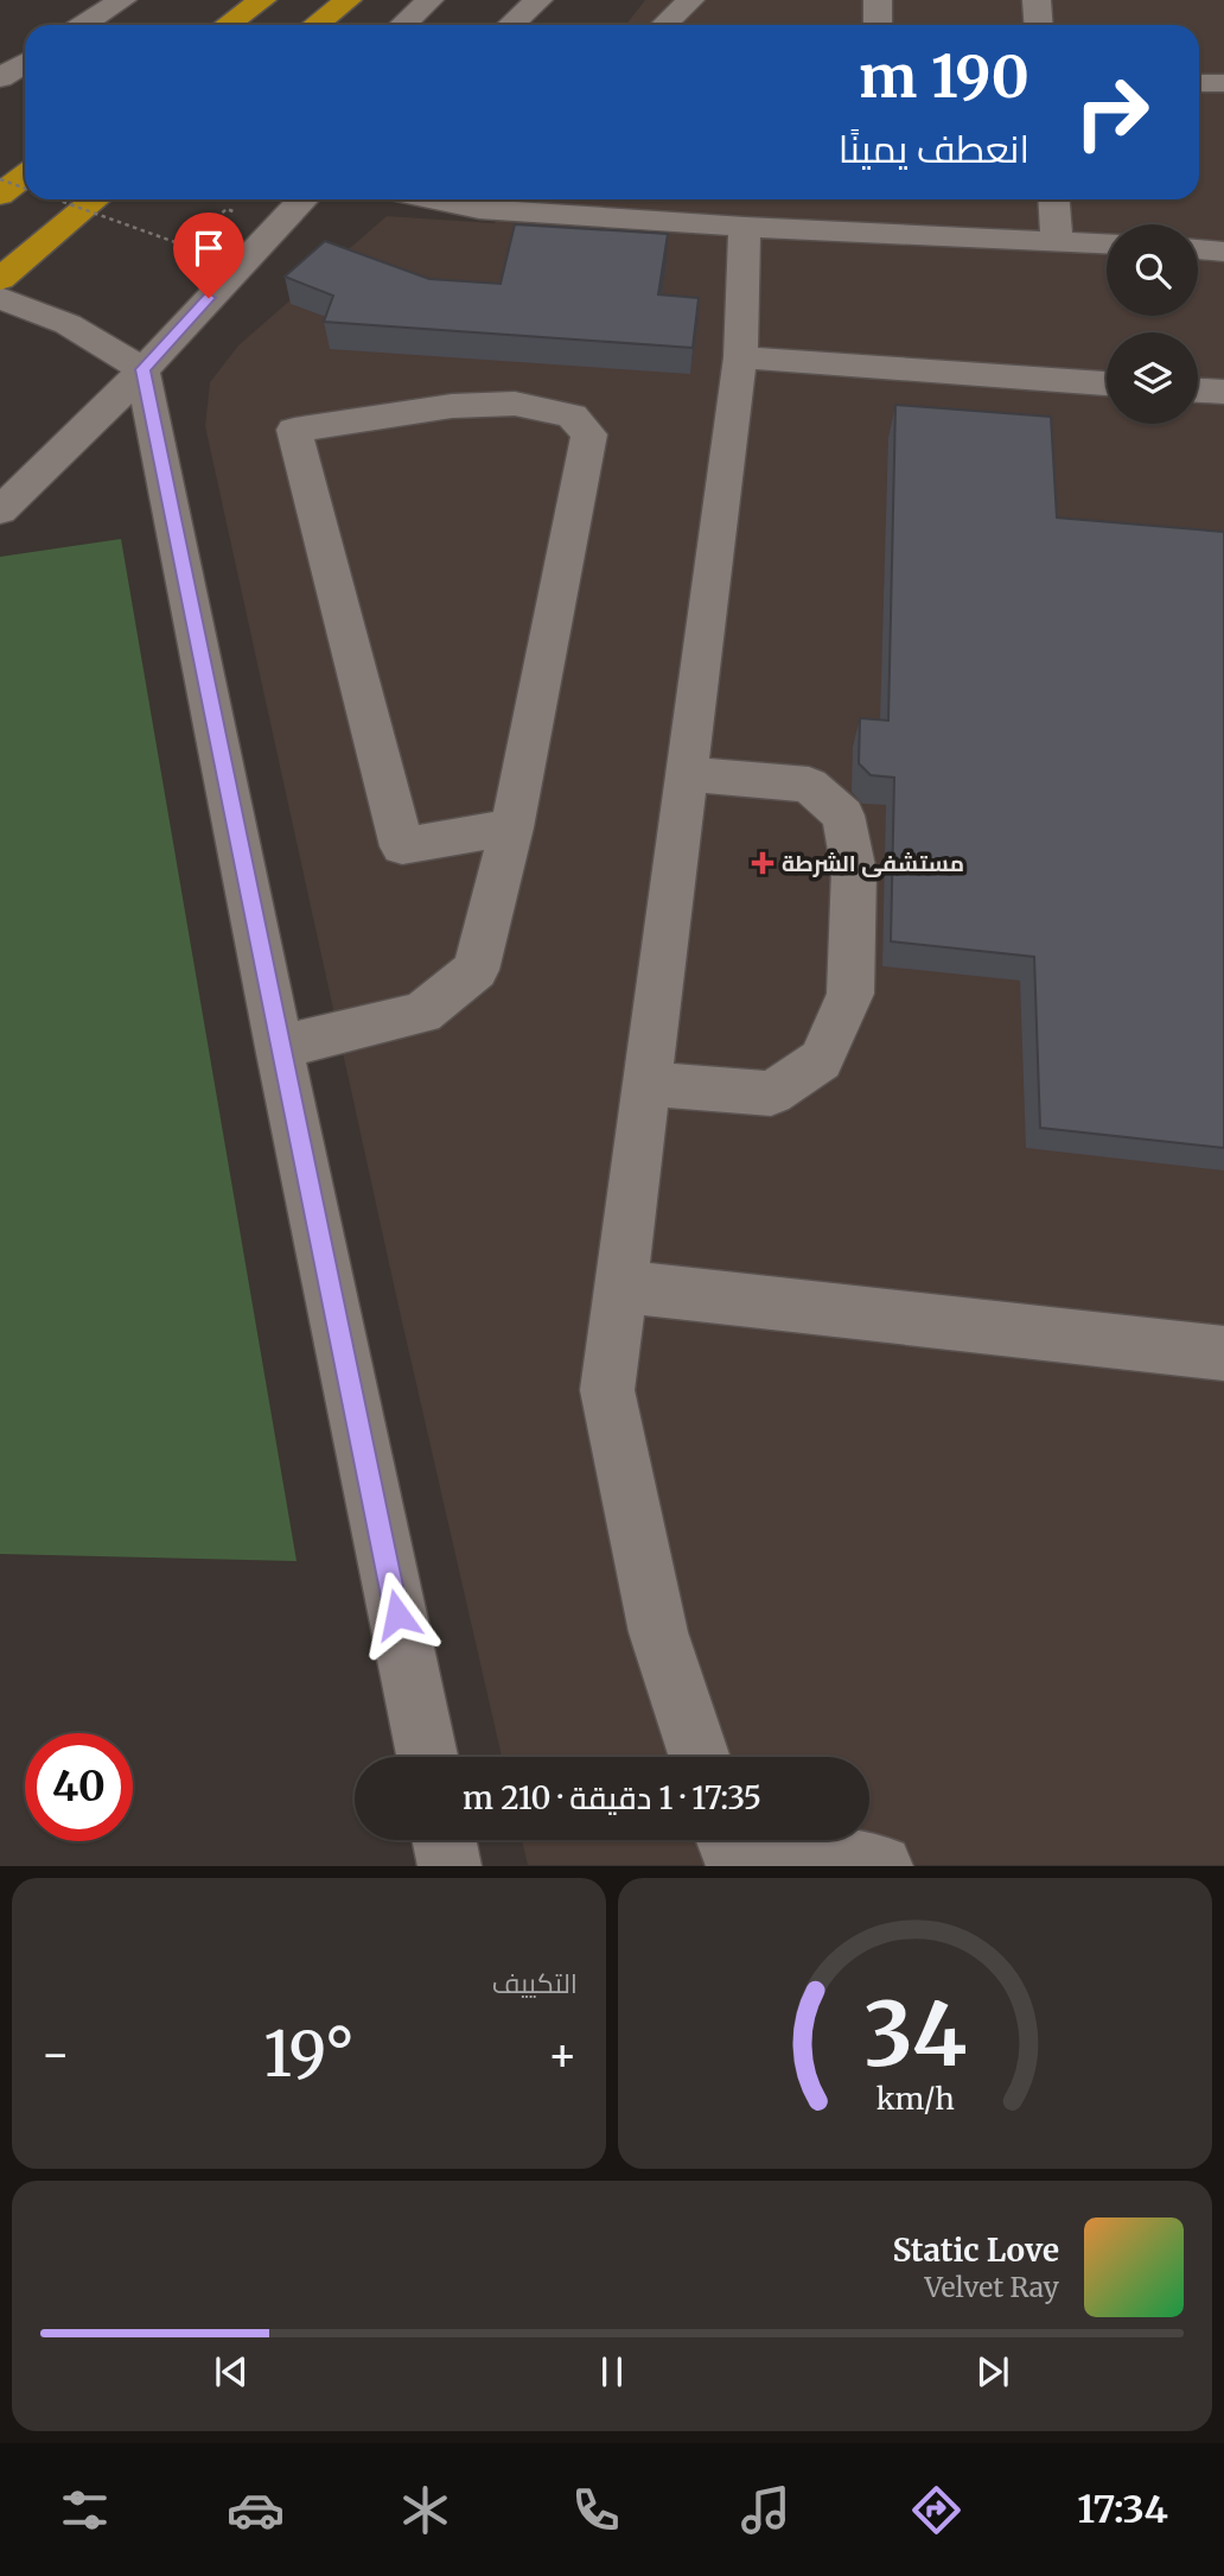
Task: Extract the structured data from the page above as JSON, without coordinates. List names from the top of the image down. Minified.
{"places":{"health":["مستشفى الشرطة"]},"page":{"turn":["190 m","انعطف يمينًا"],"limit":"40","trip":"17:35 · 1 دقيقة · 210 m","tile":"التكييف","heat":["−","19°","+"],"song":["Static Love","Velvet Ray"],"tabs":"17:34","gauge":["34","km/h"]}}
